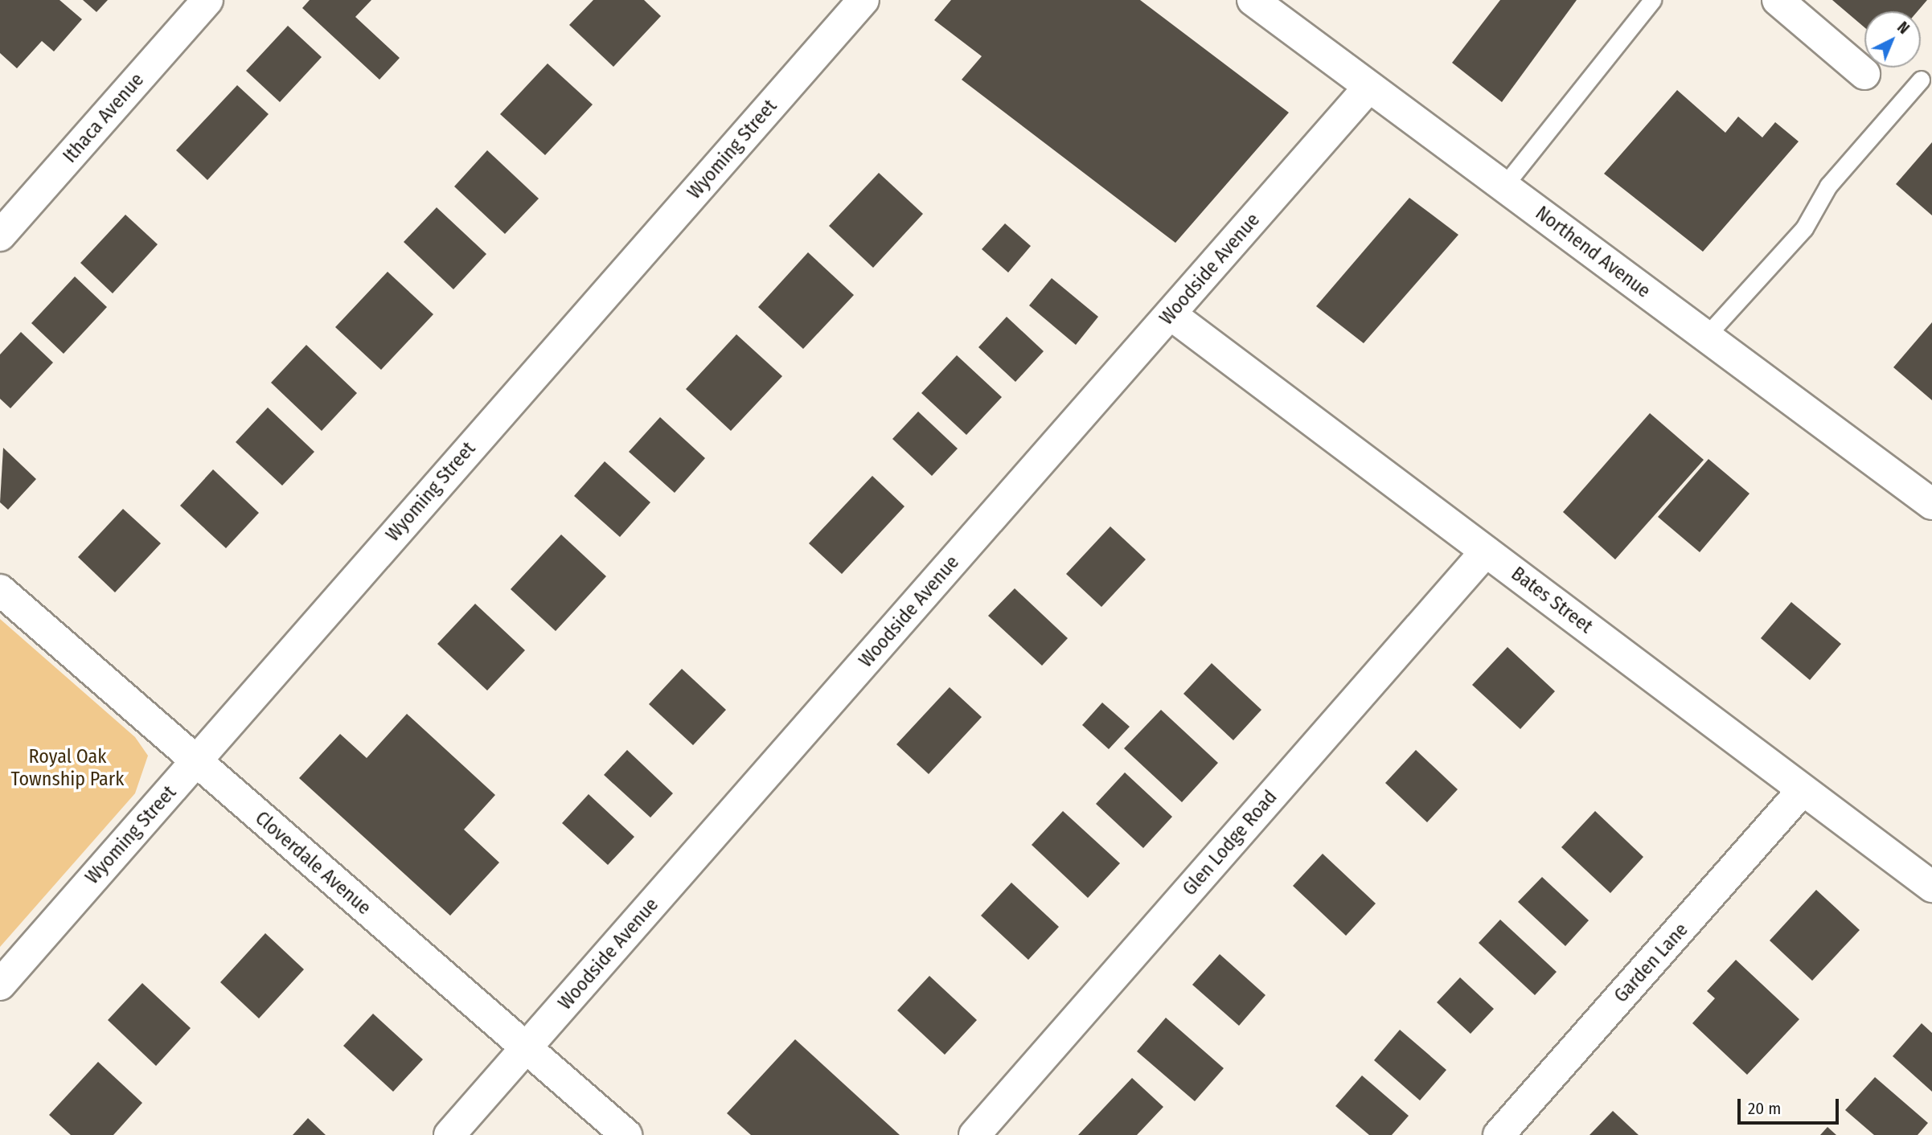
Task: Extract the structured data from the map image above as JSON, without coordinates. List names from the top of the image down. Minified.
{"streets":{"street":["Ithaca Avenue","Wyoming Street","Northend Avenue","Woodside Avenue","Bates Street","Glen Lodge Road","Cloverdale Avenue","Garden Lane"]},"crossings":[["Wyoming Street","Cloverdale Avenue"],["Northend Avenue","Woodside Avenue"],["Woodside Avenue","Bates Street"],["Woodside Avenue","Cloverdale Avenue"],["Bates Street","Glen Lodge Road"],["Bates Street","Garden Lane"]],"parks":["Royal Oak Township Park"],"scale_bar":"20 m","north":"top right"}
